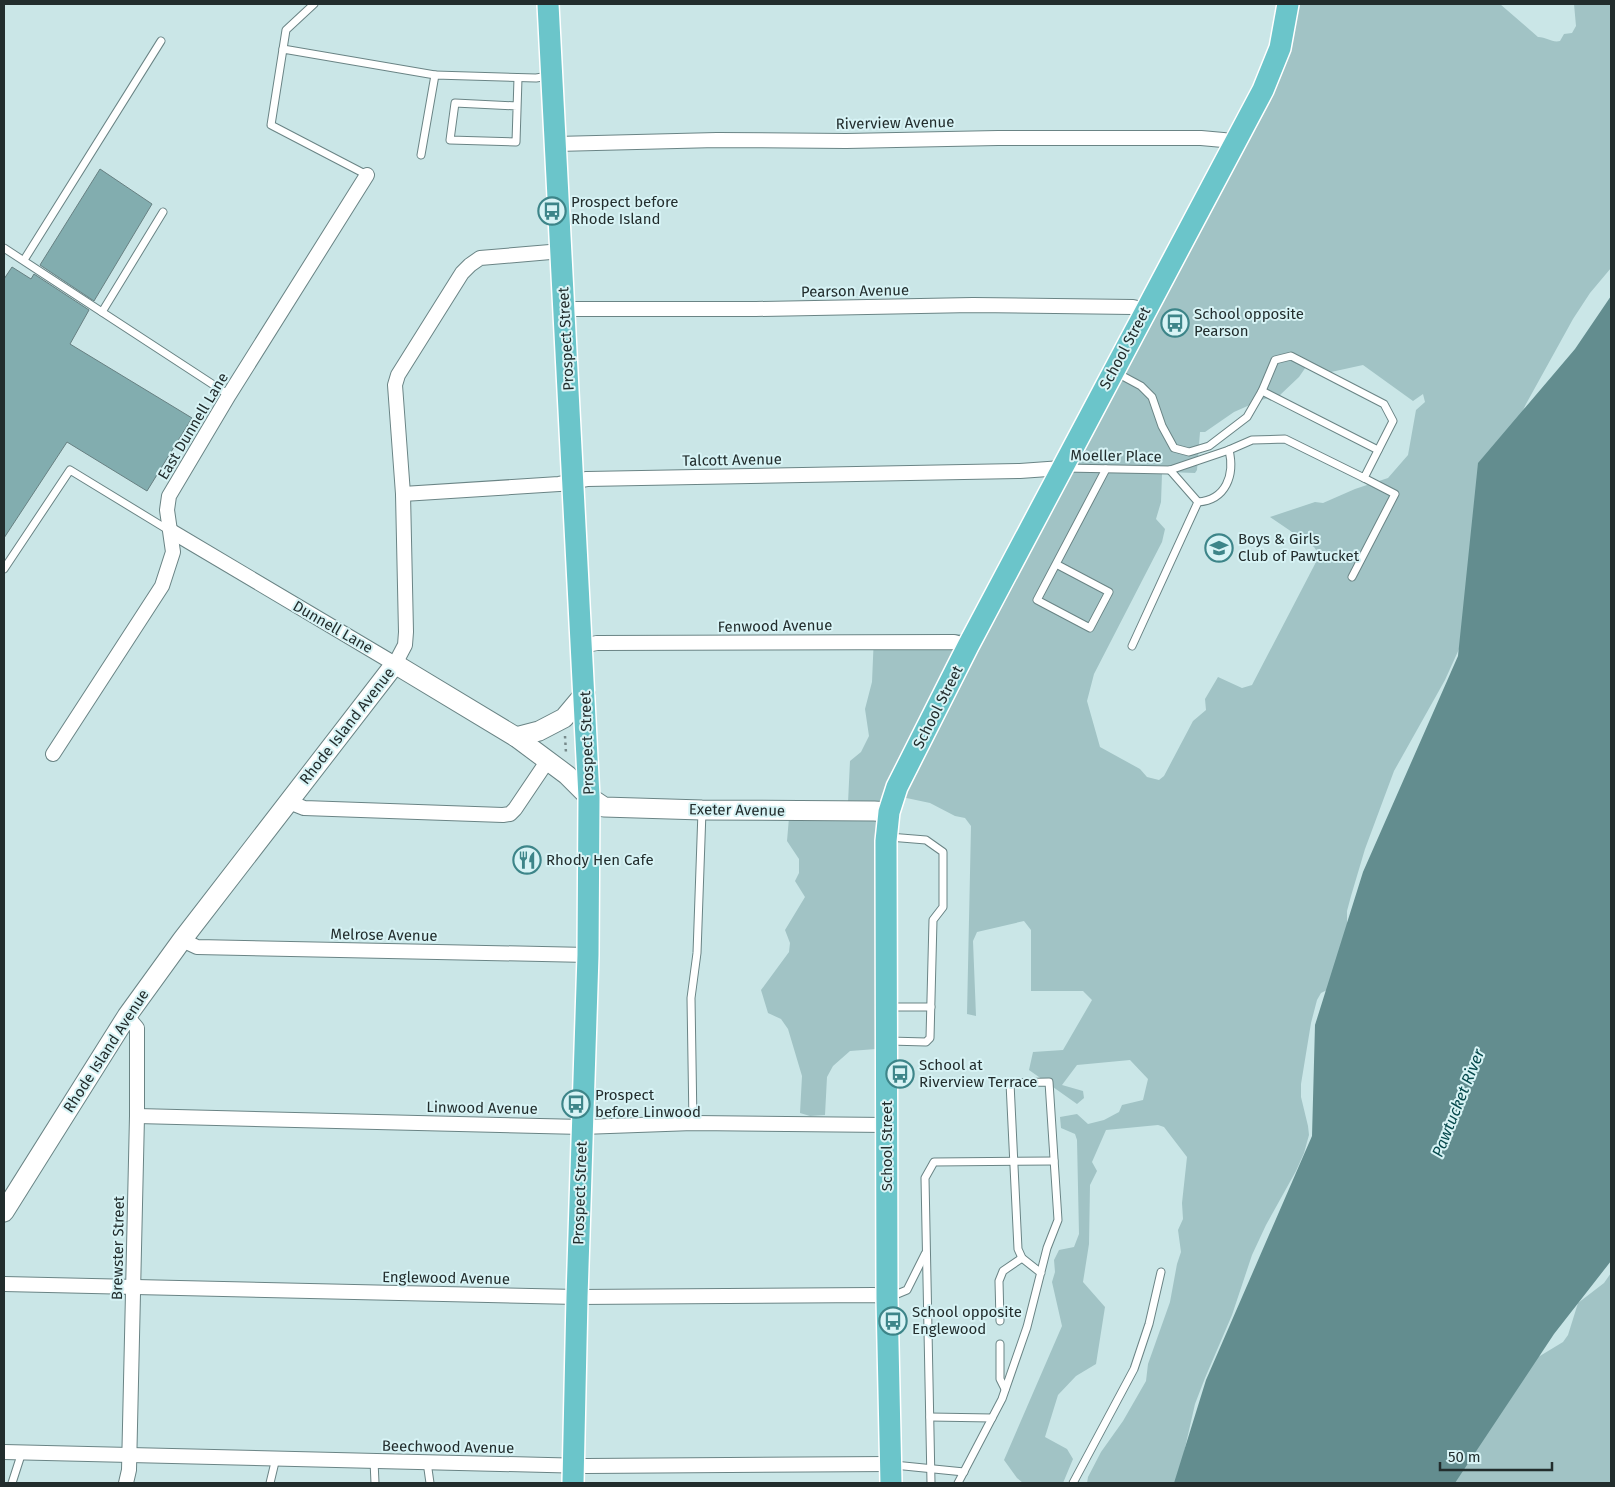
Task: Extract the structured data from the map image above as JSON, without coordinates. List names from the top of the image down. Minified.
{"streets":{"main road":["Prospect Street","School Street"],"street":["Riverview Avenue","Pearson Avenue","East Dunnell Lane","Talcott Avenue","Fenwood Avenue","Dunnell Lane","Rhode Island Avenue","Exeter Avenue","Melrose Avenue","Linwood Avenue","Brewster Street","Englewood Avenue","Beechwood Avenue"],"lane":["Moeller Place"]},"crossings":[["Riverview Avenue","Prospect Street"],["Riverview Avenue","School Street"],["Pearson Avenue","Prospect Street"],["Pearson Avenue","School Street"],["Prospect Street","Talcott Avenue"],["Prospect Street","Fenwood Avenue"],["Prospect Street","Dunnell Lane"],["Prospect Street","Rhode Island Avenue"],["Prospect Street","Exeter Avenue"],["Prospect Street","Melrose Avenue"],["Prospect Street","Linwood Avenue"],["Prospect Street","Englewood Avenue"],["Prospect Street","Beechwood Avenue"],["School Street","Moeller Place"],["School Street","Talcott Avenue"],["School Street","Fenwood Avenue"],["School Street","Exeter Avenue"],["School Street","Linwood Avenue"],["School Street","Englewood Avenue"],["School Street","Beechwood Avenue"],["East Dunnell Lane","Dunnell Lane"],["Moeller Place","Talcott Avenue"],["Talcott Avenue","Rhode Island Avenue"],["Dunnell Lane","Rhode Island Avenue"],["Dunnell Lane","Exeter Avenue"],["Rhode Island Avenue","Melrose Avenue"],["Rhode Island Avenue","Brewster Street"],["Linwood Avenue","Brewster Street"],["Brewster Street","Englewood Avenue"],["Brewster Street","Beechwood Avenue"]],"water":["Pawtucket River"],"places":{"bus stop":["Prospect before Rhode Island","School opposite Pearson","School at Riverview Terrace","Prospect before Linwood","School opposite Englewood"],"school or university":["Boys & Girls Club of Pawtucket"],"restaurant":["Rhody Hen Cafe"]},"scale_bar":"50 m"}
